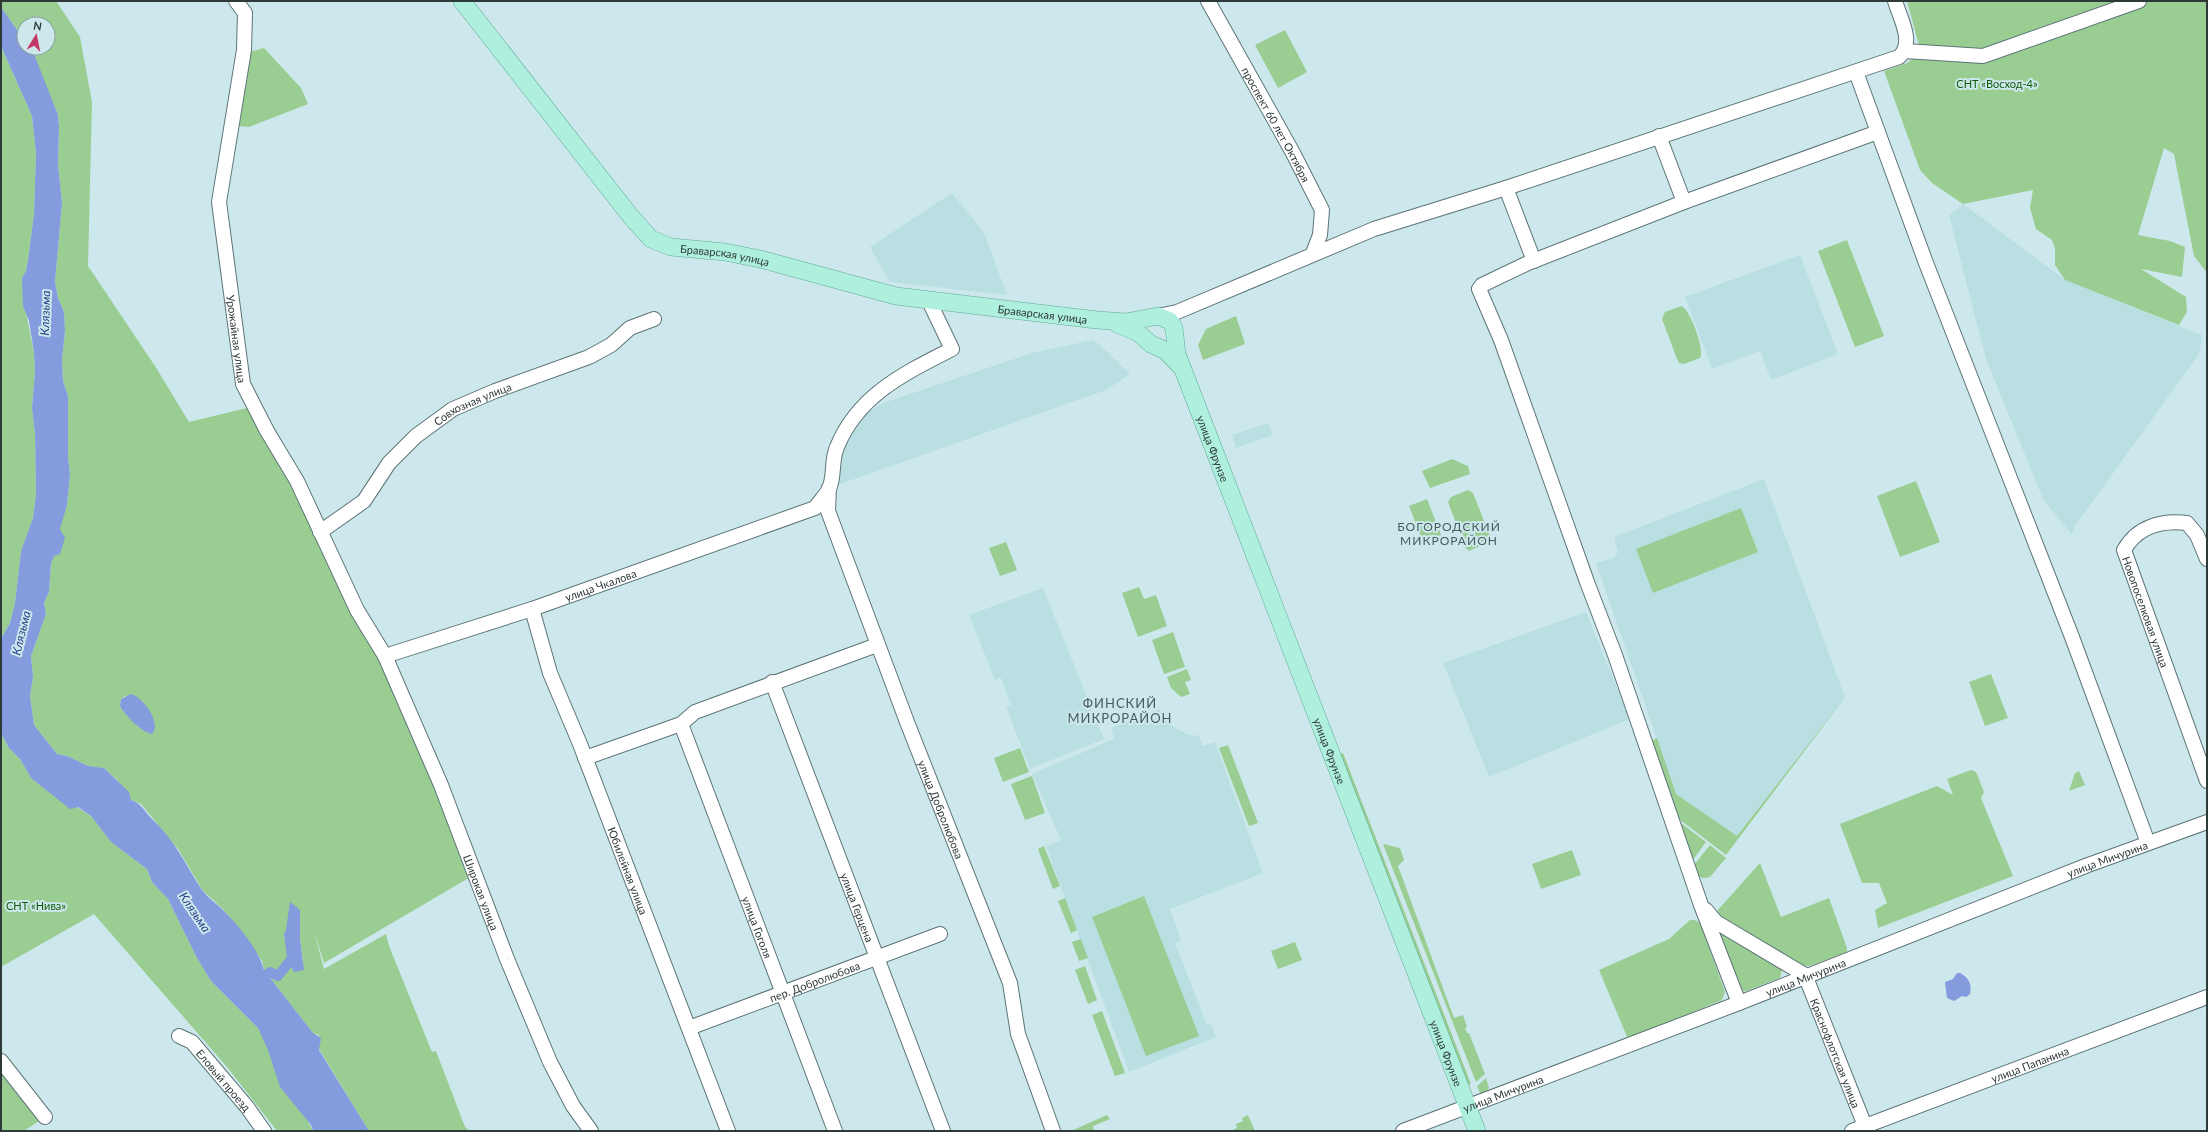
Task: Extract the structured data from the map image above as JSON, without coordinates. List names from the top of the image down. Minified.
{"streets":{"main road":["Браварская улица","улица Фрунзе"],"street":["проспект 60 лет Октября","Урожайная улица","Совхозная улица","улица Чкалова","Новопоселковая улица","улица Добролюбова","улица Мичурина","Юбилейная улица","Широкая улица","улица Герцена","улица Гоголя","пер. Добролюбова","Краснофлотская улица","улица Папанина","Еловый проезд"]},"crossings":[["Браварская улица","улица Добролюбова"],["Урожайная улица","Совхозная улица"],["Урожайная улица","улица Чкалова"],["Урожайная улица","Широкая улица"],["улица Фрунзе","улица Мичурина"],["улица Чкалова","улица Добролюбова"],["улица Чкалова","Юбилейная улица"],["улица Чкалова","Широкая улица"],["улица Мичурина","Краснофлотская улица"],["Юбилейная улица","пер. Добролюбова"],["улица Герцена","пер. Добролюбова"],["улица Гоголя","пер. Добролюбова"],["Краснофлотская улица","улица Папанина"]],"districts":["БОГОРОДСКИЙ МИКРОРАЙОН","ФИНСКИЙ МИКРОРАЙОН"],"water":["Клязьма"],"parks":["СНТ «Восход-4»","СНТ «Нива»"],"north":"top"}
